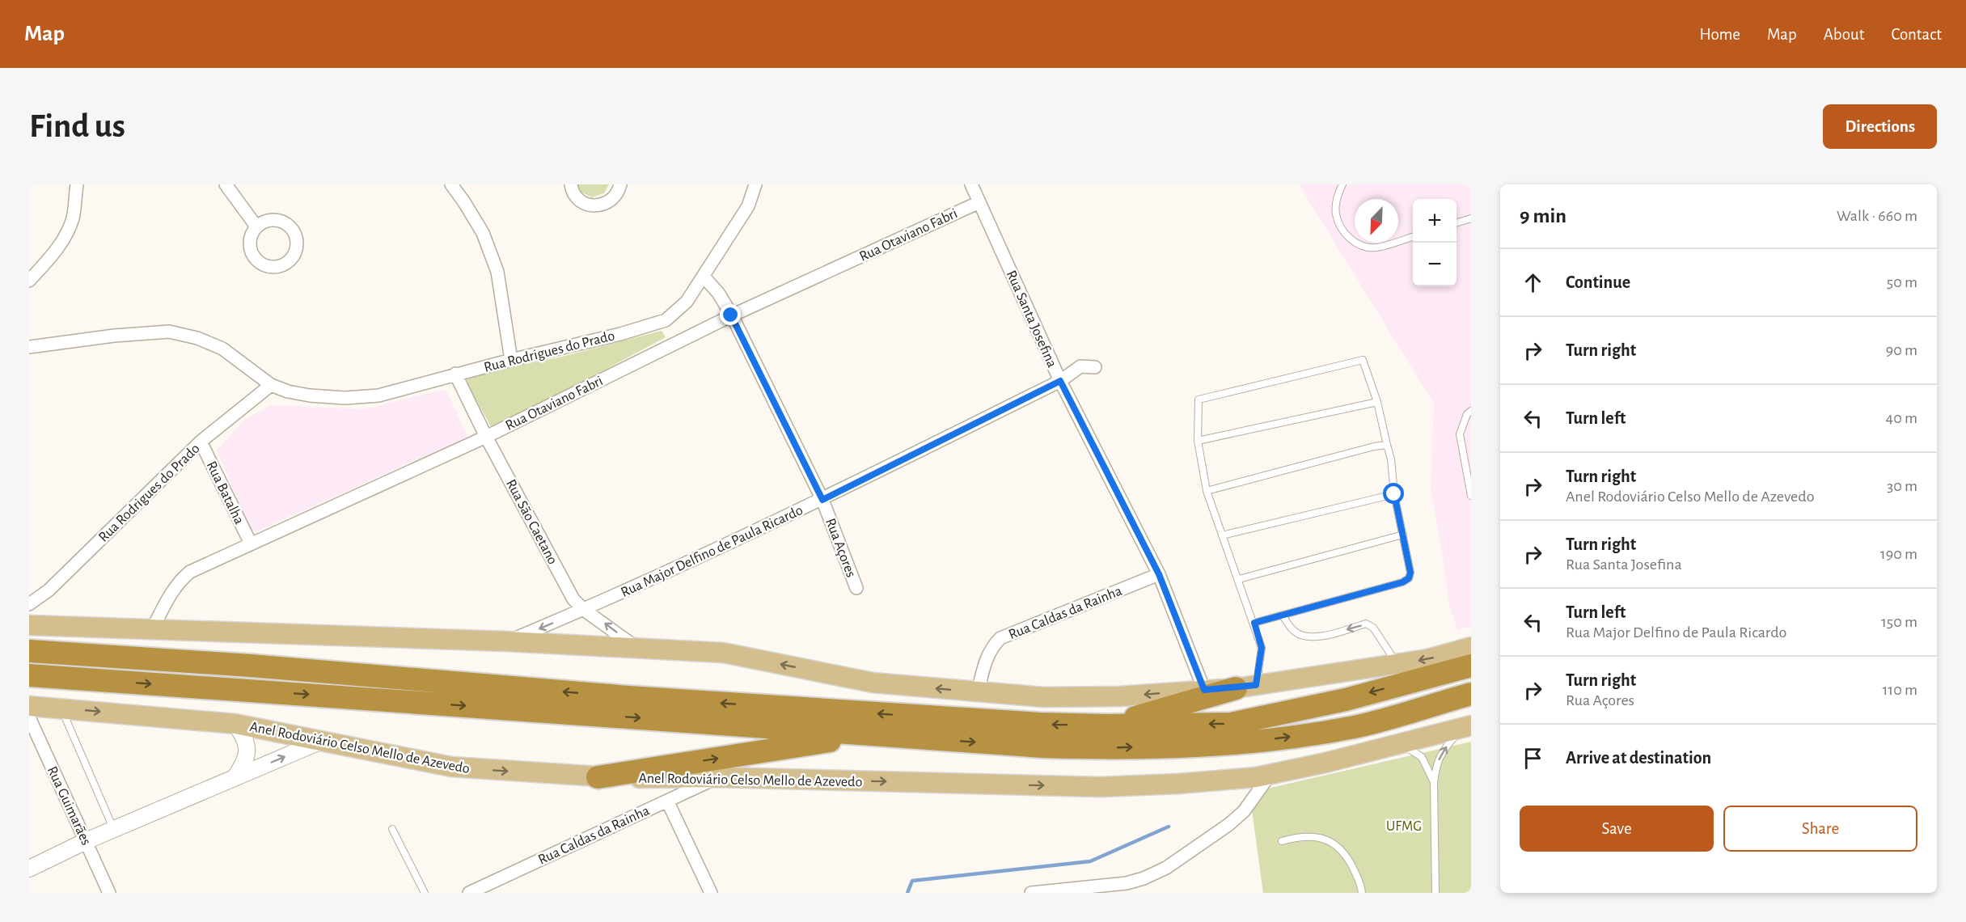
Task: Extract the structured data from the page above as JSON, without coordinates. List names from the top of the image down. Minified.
{"streets":{"main road":["Anel Rodoviário Celso Mello de Azevedo"],"street":["Rua Otaviano Fabri","Rua Santa Josefina","Rua Rodrigues do Prado","Rua Batalha","Rua São Caetano","Rua Açores","Rua Major Delfino de Paula Ricardo","Rua Caldas da Rainha","Rua Guimarães"]},"crossings":[["Rua Otaviano Fabri","Rua Santa Josefina"],["Rua Otaviano Fabri","Rua Batalha"],["Rua Otaviano Fabri","Rua São Caetano"],["Rua Otaviano Fabri","Rua Açores"],["Rua Santa Josefina","Rua Major Delfino de Paula Ricardo"],["Rua Santa Josefina","Rua Caldas da Rainha"],["Rua Rodrigues do Prado","Rua Batalha"],["Rua Rodrigues do Prado","Rua São Caetano"],["Rua Rodrigues do Prado","Rua Açores"],["Rua São Caetano","Rua Major Delfino de Paula Ricardo"],["Rua Açores","Rua Major Delfino de Paula Ricardo"],["Rua Caldas da Rainha","Anel Rodoviário Celso Mello de Azevedo"]],"parks":["UFMG"],"north":"bottom left","page":{"header":"Map","nav":["Home","Map","About","Contact"],"buttons":["Directions",["Save","Share"]],"title":"Find us","heading":["9 min","Walk · 660 m"],"map_buttons":["+","−"],"list":[["Continue","50 m"],["Turn right","90 m"],["Turn left","40 m"],["Turn right","Anel Rodoviário Celso Mello de Azevedo","30 m"],["Turn right","Rua Santa Josefina","190 m"],["Turn left","Rua Major Delfino de Paula Ricardo","150 m"],["Turn right","Rua Açores","110 m"],"Arrive at destination"]}}
